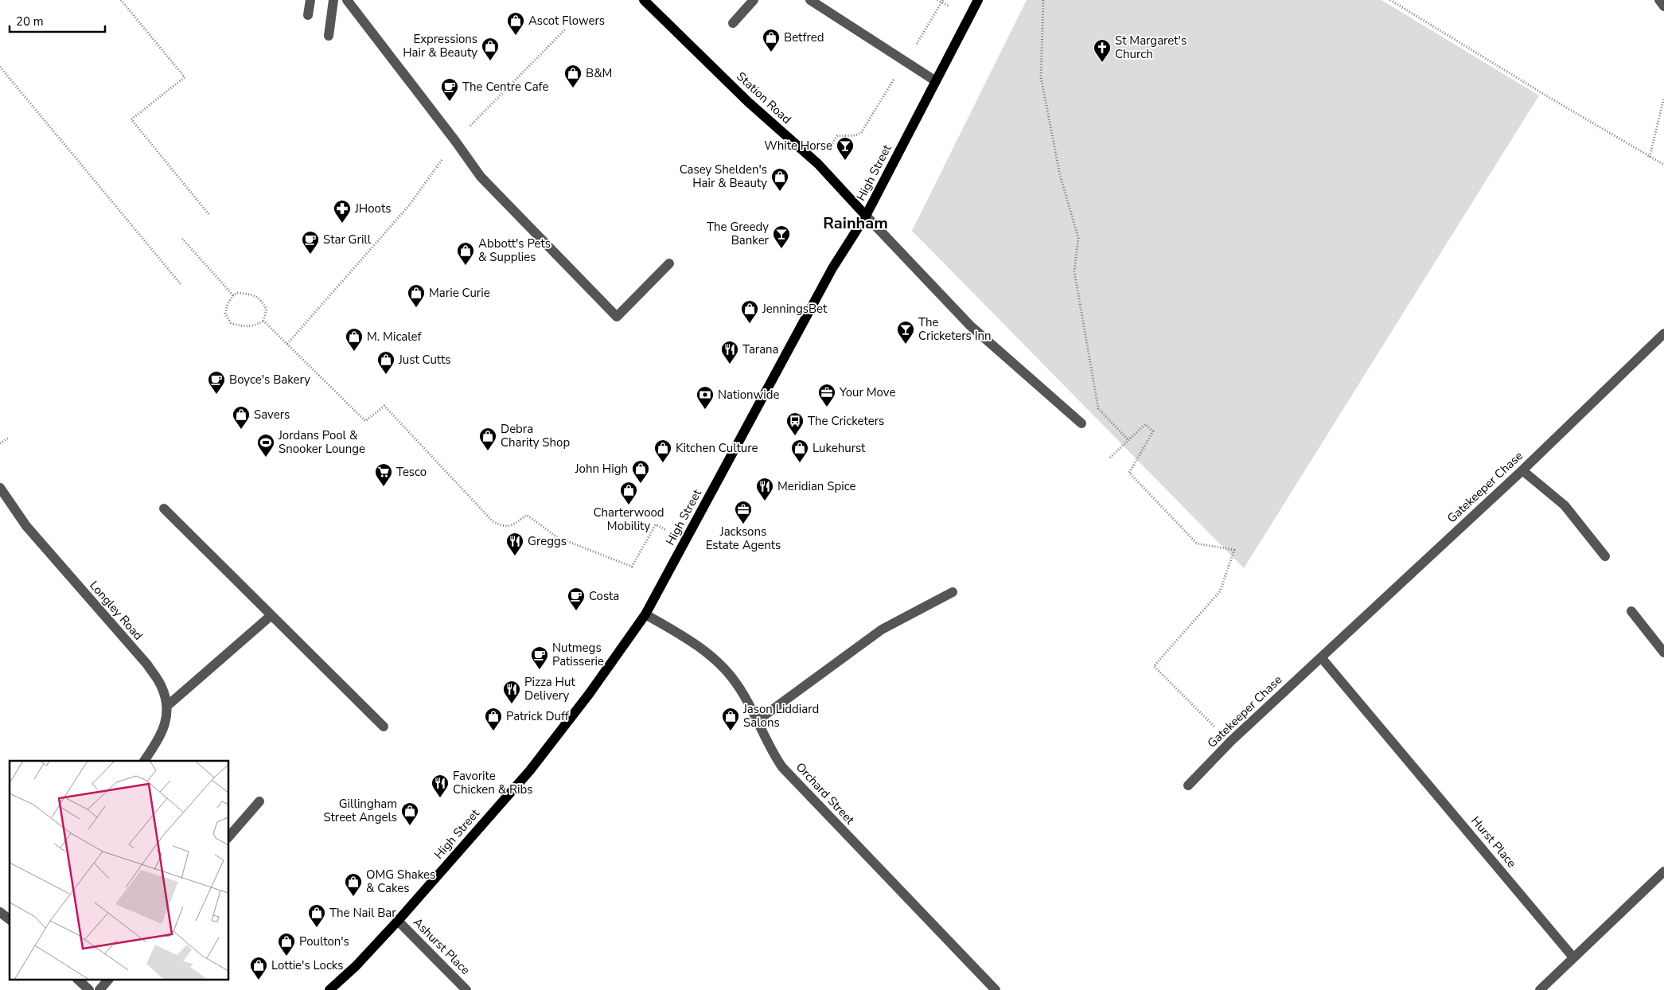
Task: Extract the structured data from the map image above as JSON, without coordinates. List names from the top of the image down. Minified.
{"streets":{"main road":["Station Road","High Street"],"street":["Gatekeeper Chase","Longley Road","Orchard Street","Hurst Place","Ashurst Place"]},"crossings":[["Station Road","High Street"],["High Street","Orchard Street"],["High Street","Ashurst Place"],["Gatekeeper Chase","Hurst Place"]],"districts":["Rainham"],"places":{"shop":["Ascot Flowers","Betfred","Expressions Hair & Beauty","B&M","Casey Shelden's Hair & Beauty","Abbott's Pets & Supplies","Marie Curie","JenningsBet","M. Micalef","Just Cutts","Savers","Debra Charity Shop","Kitchen Culture","Lukehurst","John High","Charterwood Mobility","Patrick Duff","Jason Liddiard Salons","Gillingham Street Angels","OMG Shakes & Cakes","The Nail Bar","Poulton's","Lottie's Locks"],"church":["St Margaret's Church"],"cafe":["The Centre Cafe","Star Grill","Boyce's Bakery","Costa","Nutmegs Patisserie"],"bar":["White Horse","The Greedy Banker","The Cricketers Inn"],"pharmacy":["JHoots"],"restaurant":["Tarana","Meridian Spice","Greggs","Pizza Hut Delivery","Favorite Chicken & Ribs"],"office":["Your Move","Jacksons Estate Agents"],"bank":["Nationwide"],"bus stop":["The Cricketers"],"sports":["Jordans Pool & Snooker Lounge"],"supermarket":["Tesco"]},"scale_bar":"20 m"}
